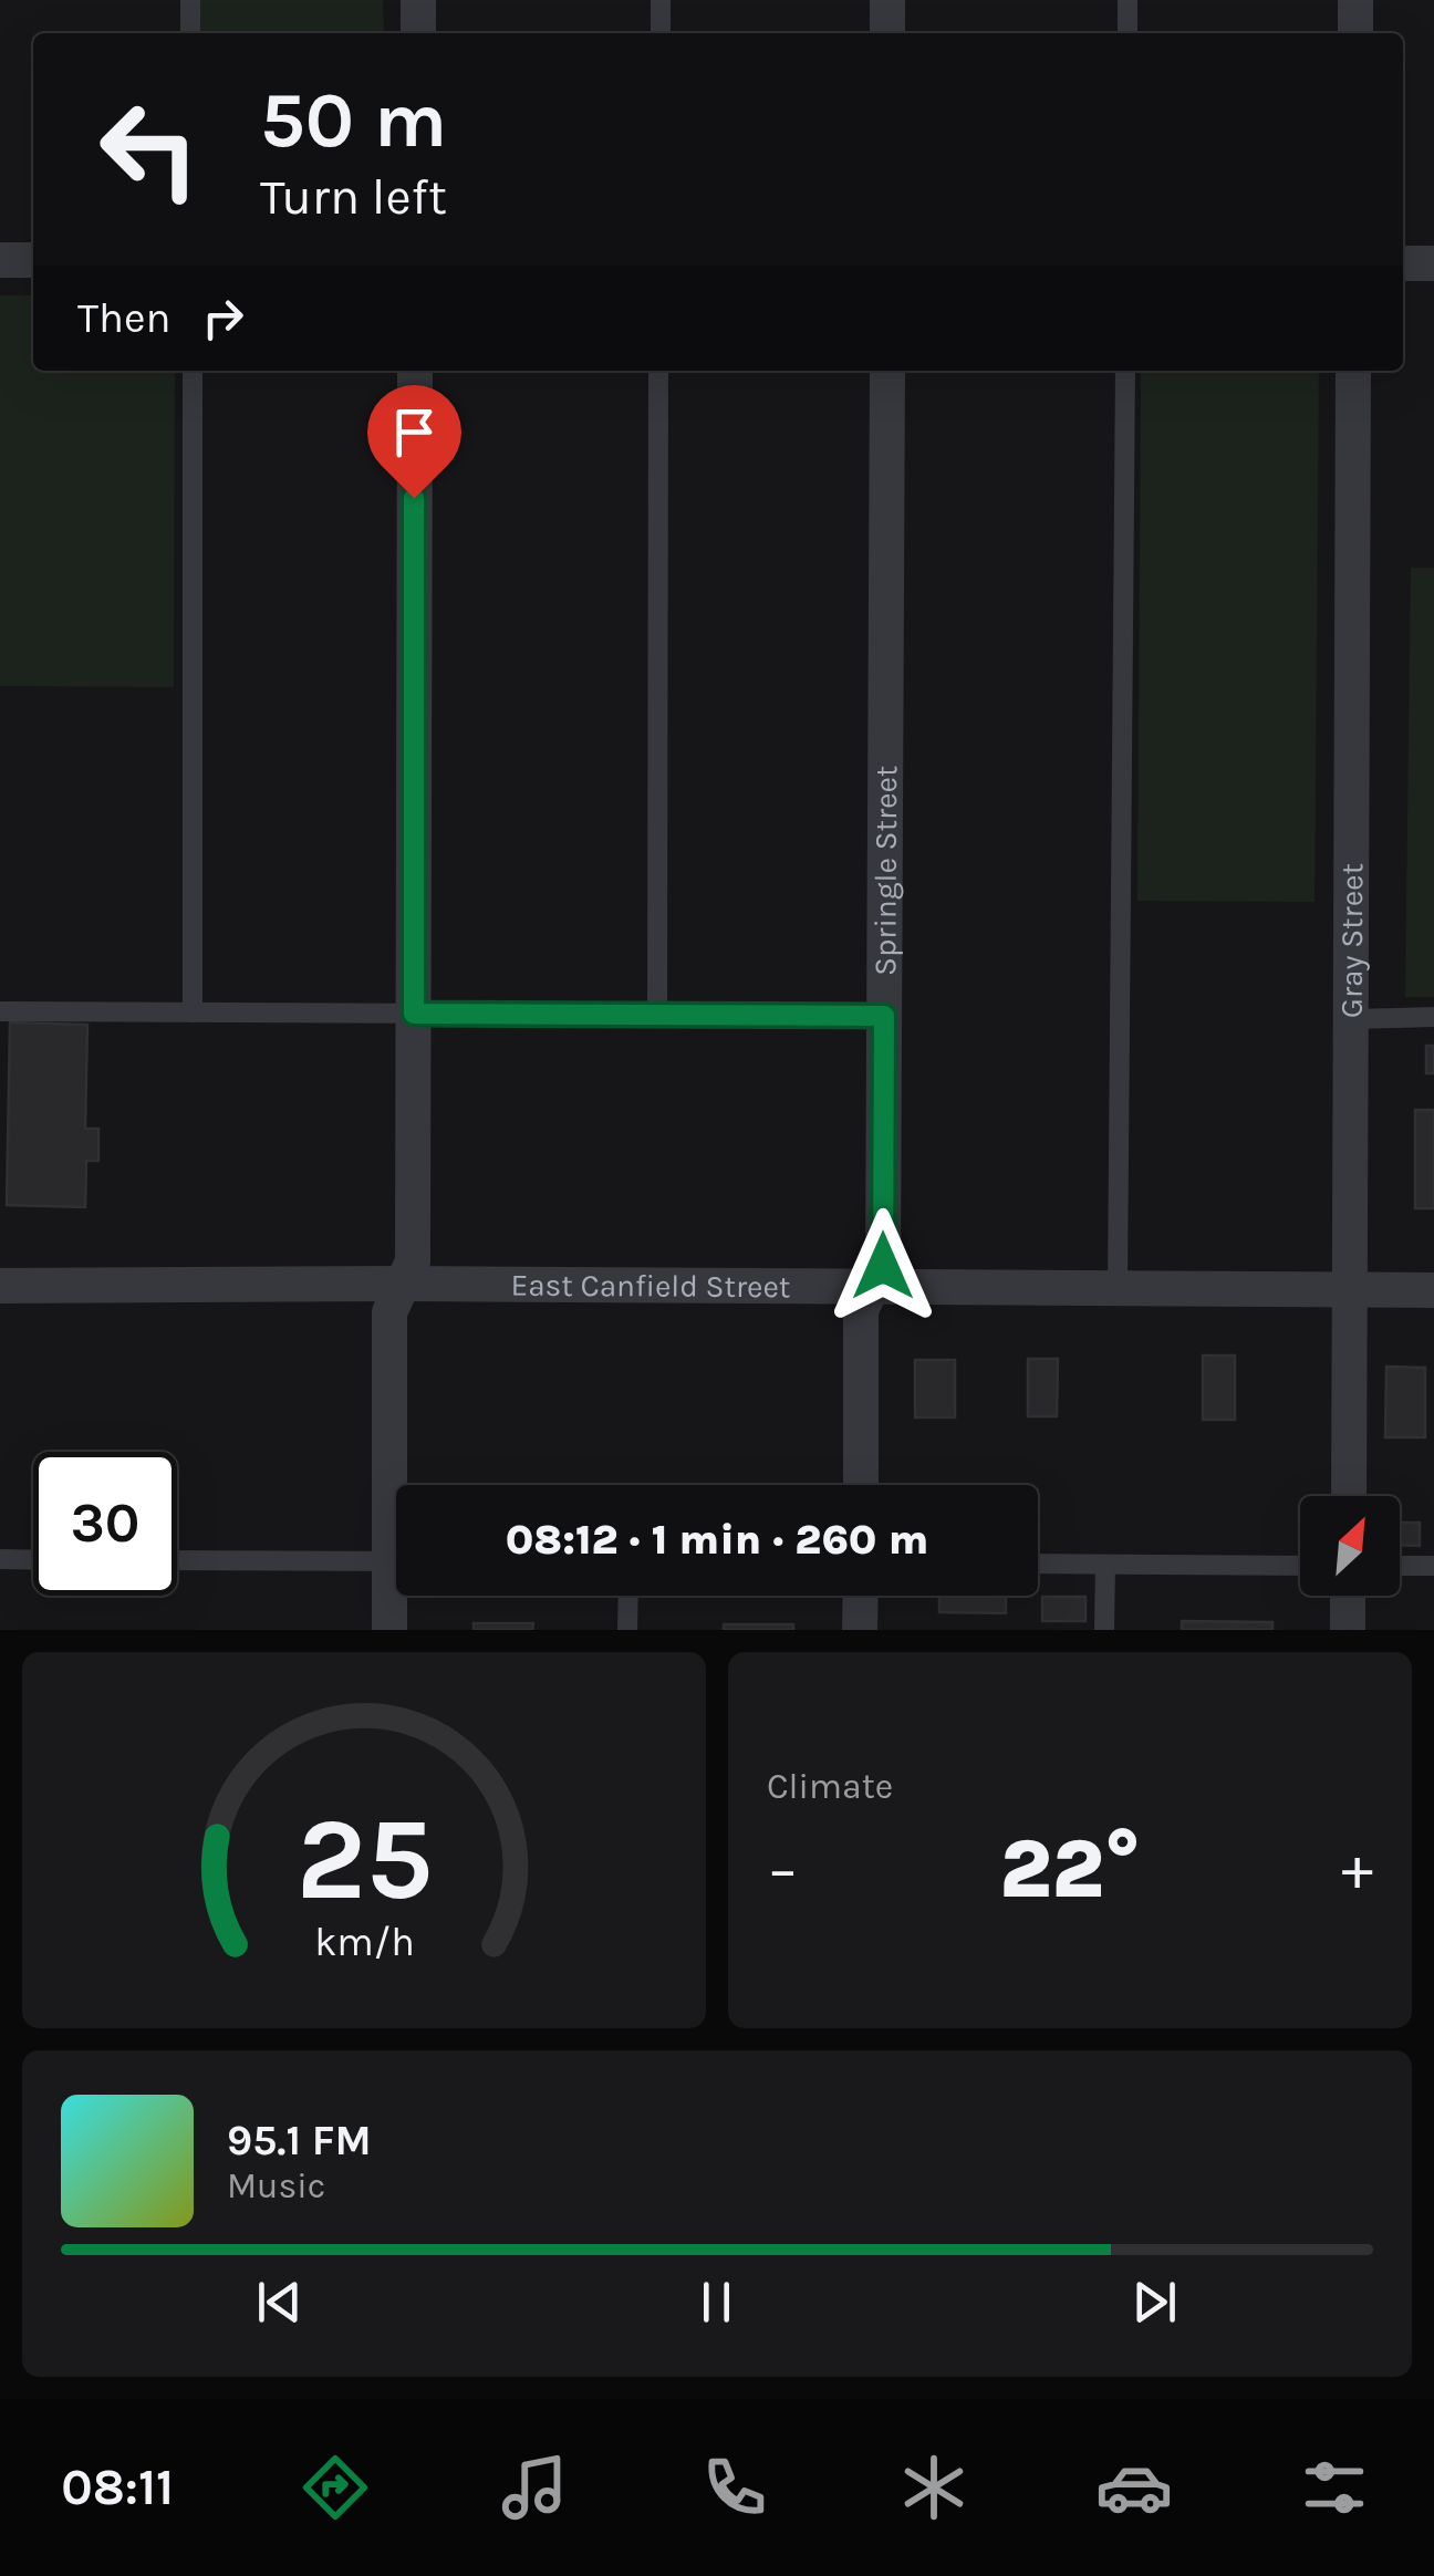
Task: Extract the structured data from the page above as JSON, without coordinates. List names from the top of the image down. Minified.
{"streets":{"street":["Springle Street","Gray Street","East Canfield Street"]},"crossings":[["Springle Street","East Canfield Street"],["Gray Street","East Canfield Street"]],"north":"top right","page":{"turn":["50 m","Turn left"],"then":"Then","limit":"30","trip":"08:12 · 1 min · 260 m","tile":"Climate","heat":["−","22°","+"],"song":["95.1 FM","Music"],"tabs":"08:11","gauge":["25","km/h"]}}
